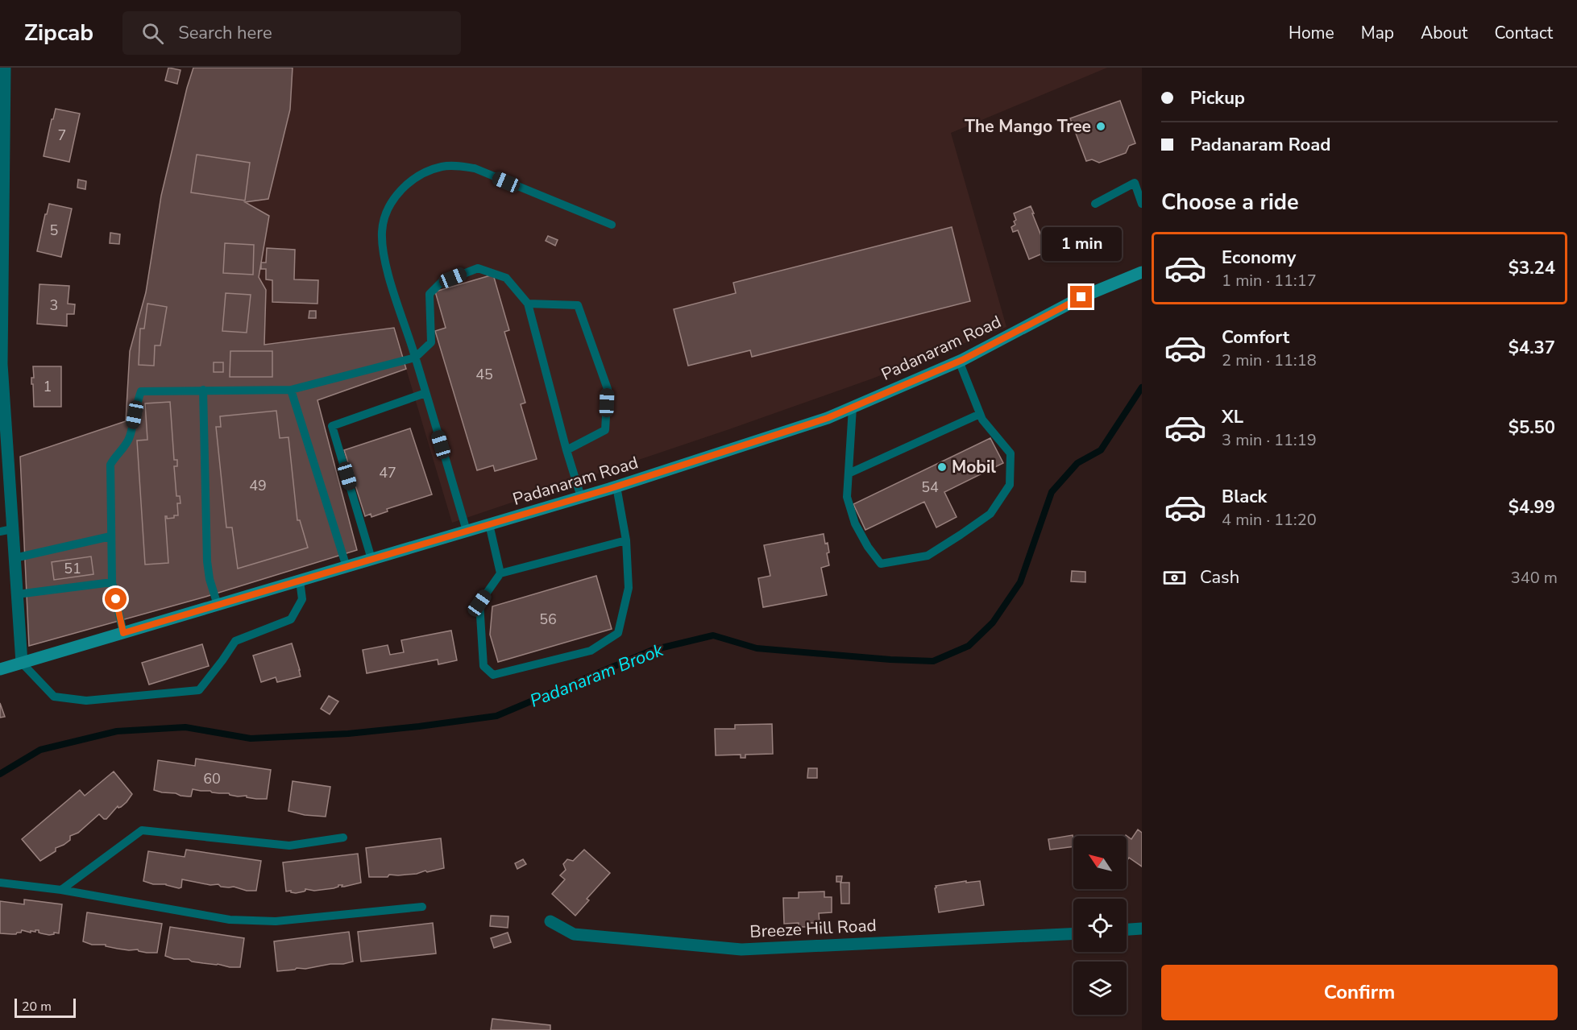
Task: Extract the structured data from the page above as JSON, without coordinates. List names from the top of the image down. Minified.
{"streets":{"main road":["Padanaram Road"],"street":["Breeze Hill Road"]},"water":["Padanaram Brook"],"places":["The Mango Tree","Mobil"],"house_numbers":["7","5","3","45","1","47","49","54","51","56","60"],"scale_bar":"20 m","north":"top left","page":{"header":"Zipcab","search":"Search here","nav":["Home","Map","About","Contact"],"banner":["Pickup","Padanaram Road"],"heading":"Choose a ride","bubble":"1 min","list":[{"name":"Economy","note":"1 min · 11:17","value":"$3.24"},{"name":"Comfort","note":"2 min · 11:18","value":"$4.37"},{"name":"XL","note":"3 min · 11:19","value":"$5.50"},{"name":"Black","note":"4 min · 11:20","value":"$4.99"}],"pay":["Cash","340 m"],"buttons":"Confirm","scale":"20 m"}}
